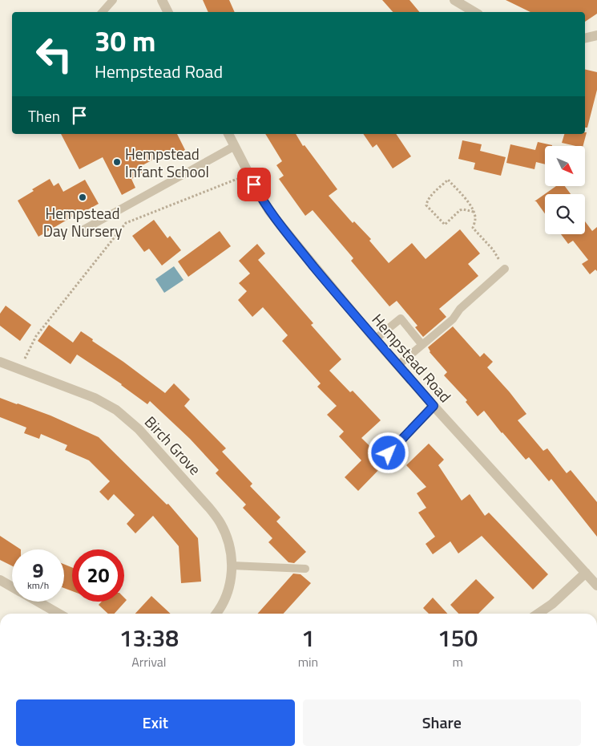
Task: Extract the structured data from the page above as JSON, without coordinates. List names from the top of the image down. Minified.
{"streets":{"street":["Hempstead Road","Birch Grove"]},"places":["Hempstead Infant School","Hempstead Day Nursery"],"north":"bottom right","page":{"turn":["30 m","Hempstead Road"],"then":"Then","speed":"9 km/h","limit":"20","eta":["13:38","Arrival","1","min","150","m"],"buttons":["Exit","Share"]}}
